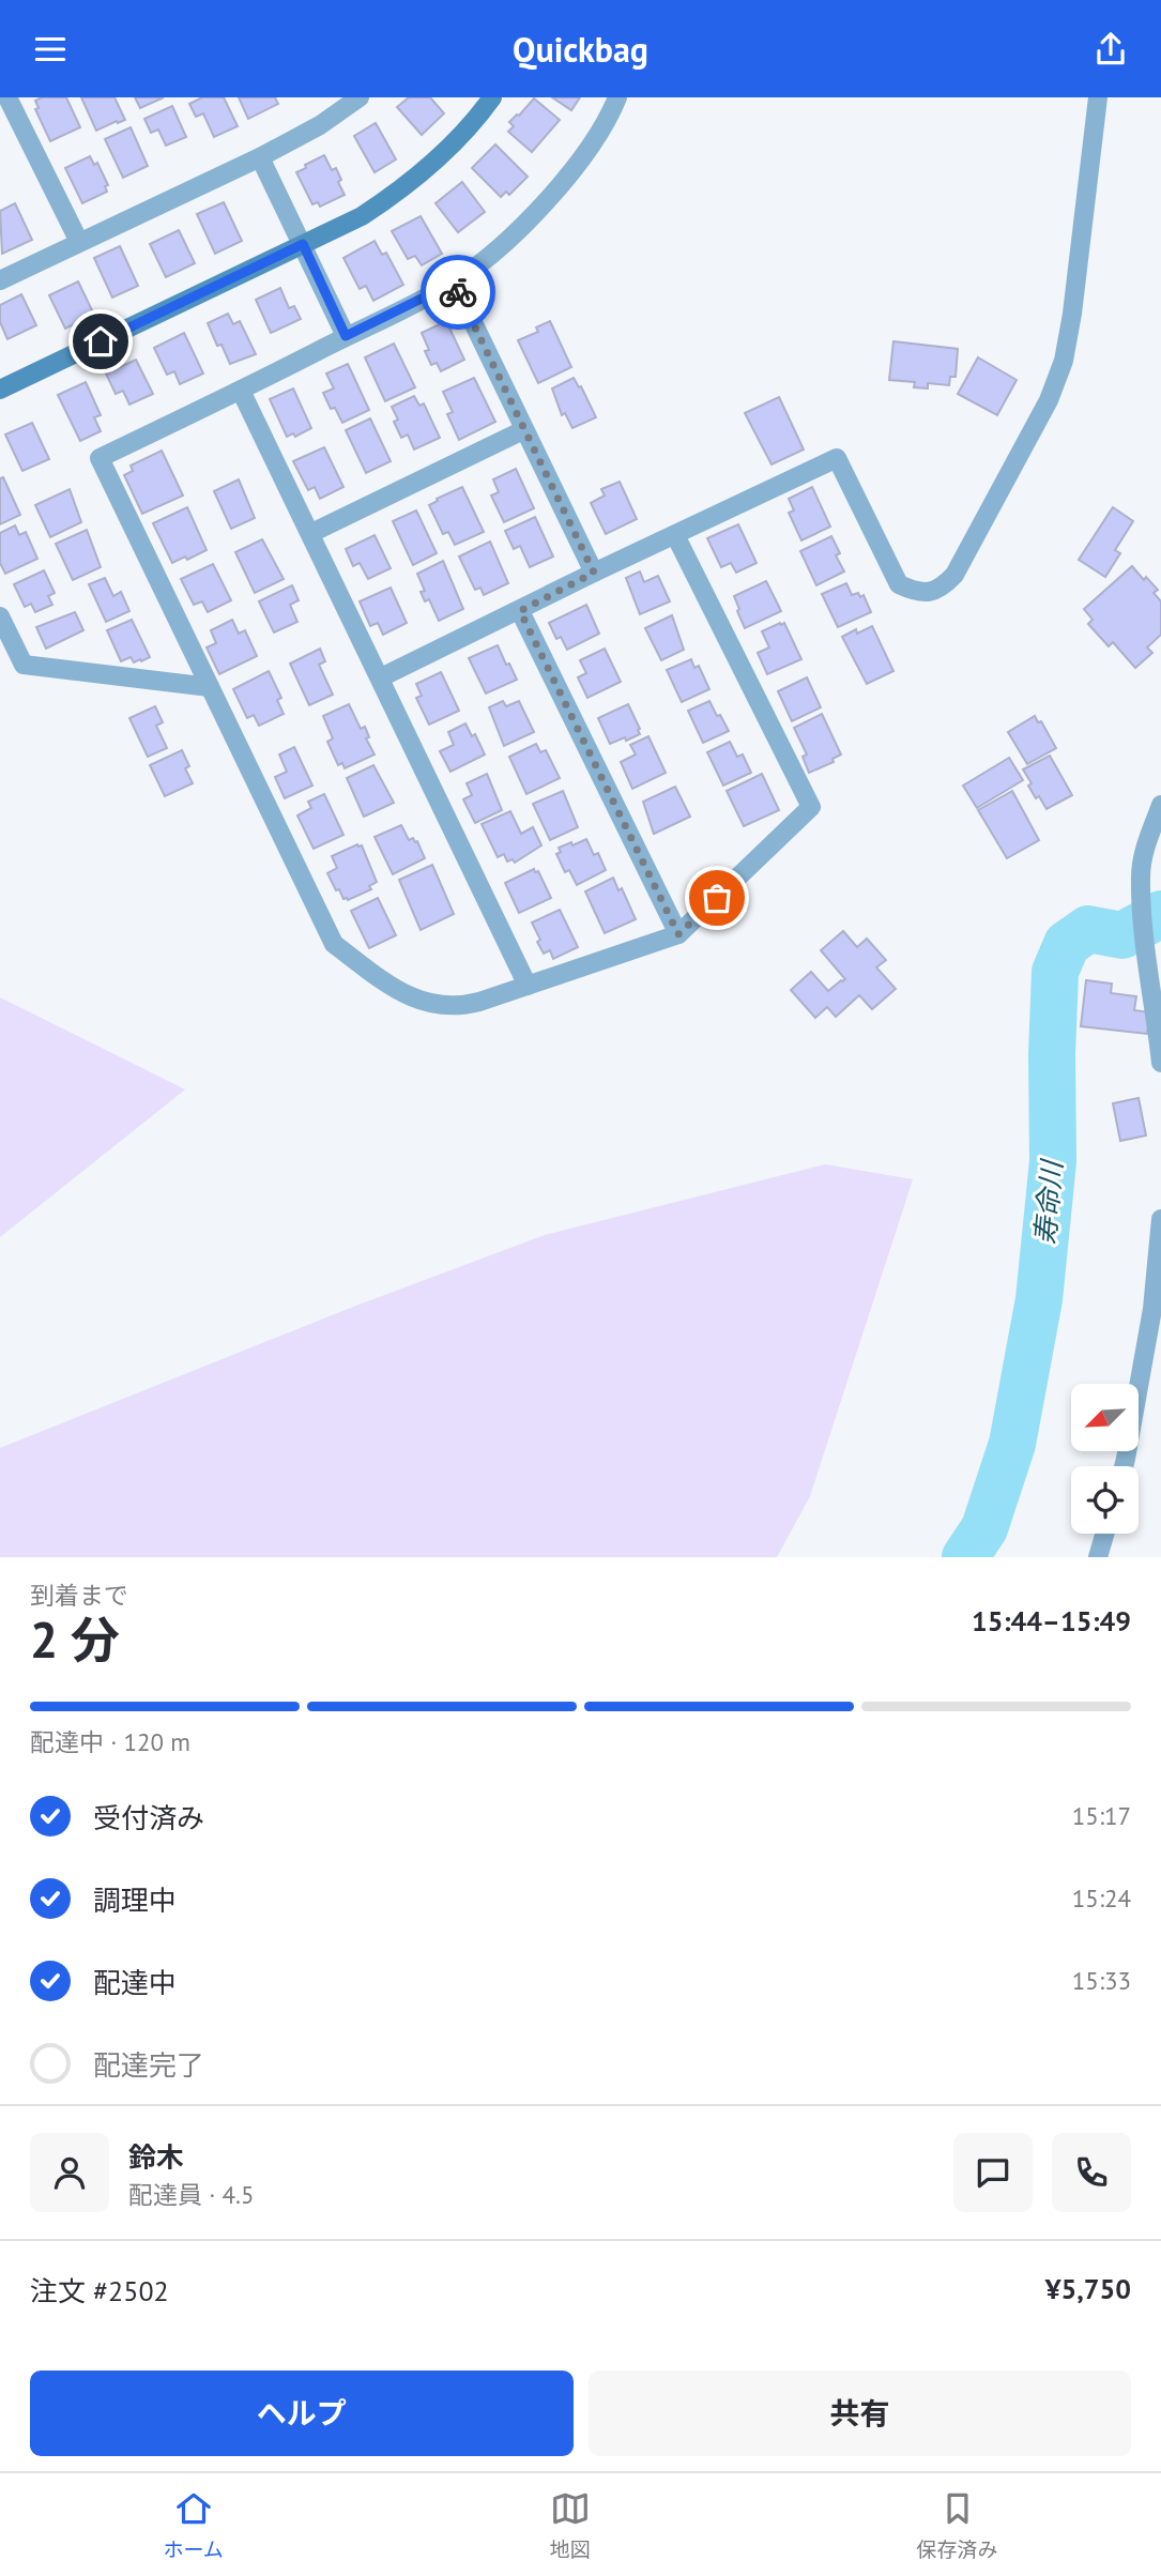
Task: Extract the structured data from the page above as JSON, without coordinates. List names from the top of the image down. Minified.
{"water":["寿命川"],"north":"bottom left","page":{"header":"Quickbag","heading":["2 分","到着まで","15:44–15:49"],"panel":["鈴木","配達員 · 4.5","注文 #2502","¥5,750"],"bar":"配達中 · 120 m","list":[["受付済み","15:17"],["調理中","15:24"],["配達中","15:33"],"配達完了"],"buttons":["ヘルプ","共有"],"tabs":["ホーム","地図","保存済み"]}}
